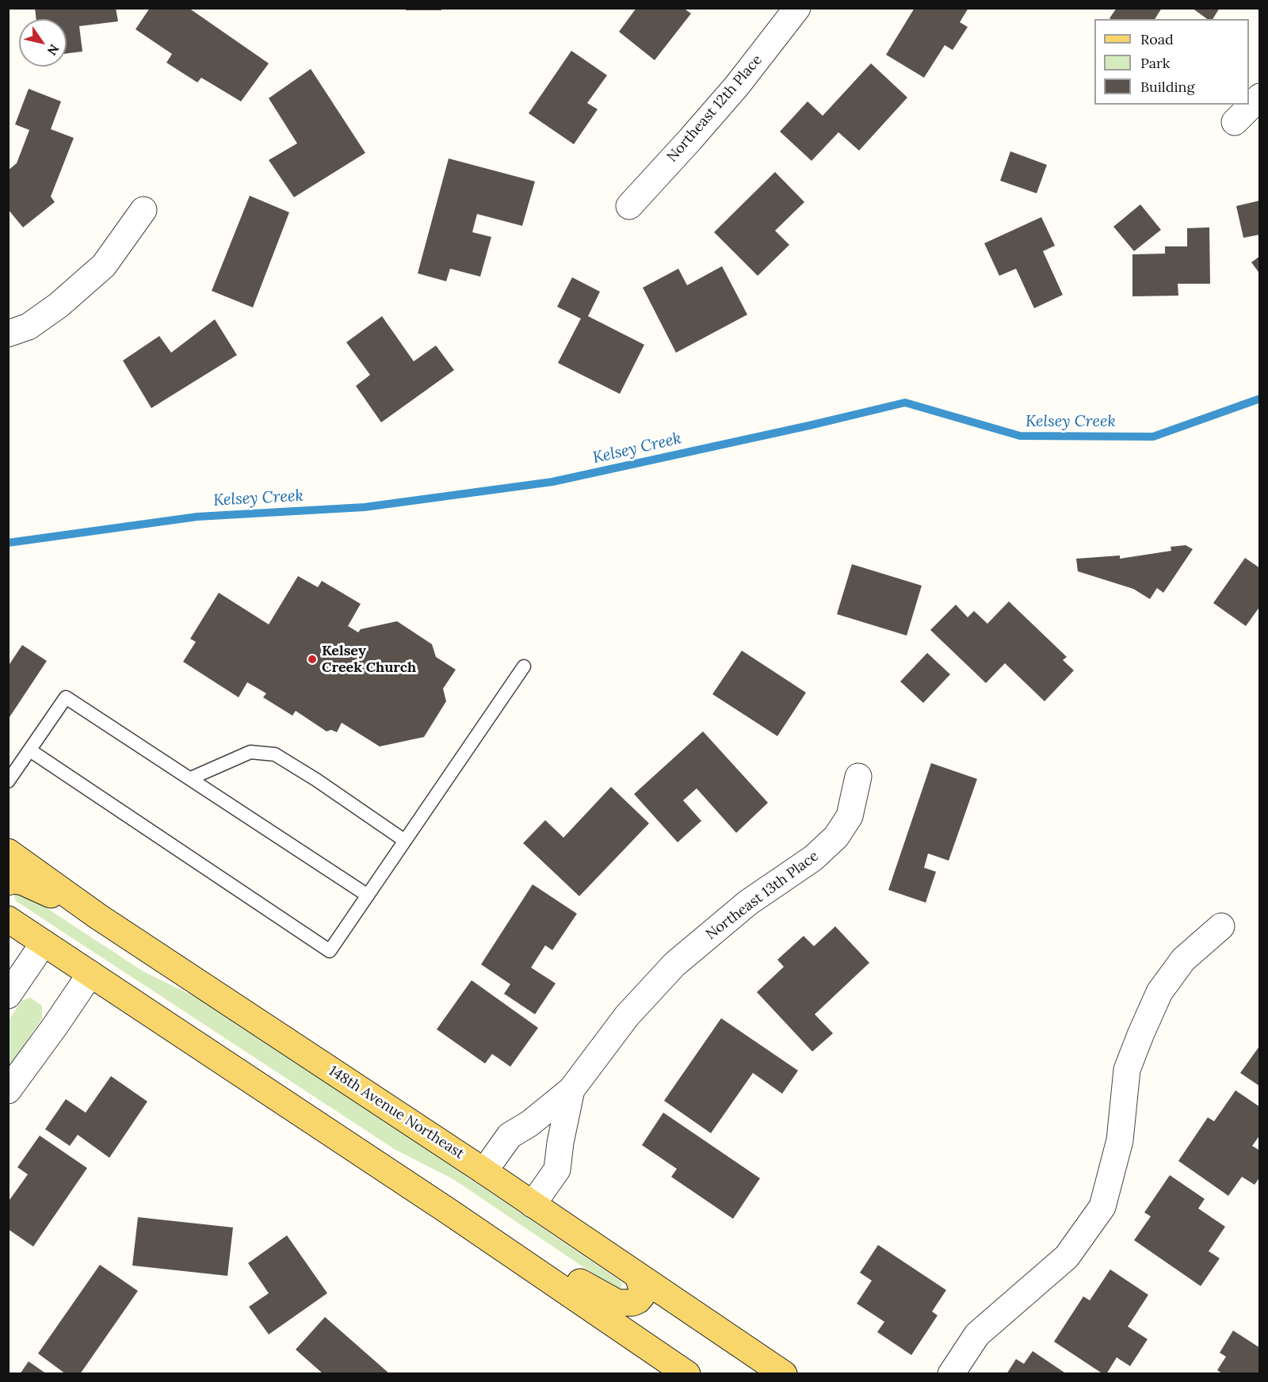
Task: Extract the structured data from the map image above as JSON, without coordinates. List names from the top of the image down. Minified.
{"streets":{"main road":["148th Avenue Northeast"],"street":["Northeast 12th Place","Northeast 13th Place"]},"crossings":[["Northeast 13th Place","148th Avenue Northeast"]],"water":["Kelsey Creek"],"places":["Kelsey Creek Church"],"legend":["Road","Park","Building"],"north":"bottom right"}
